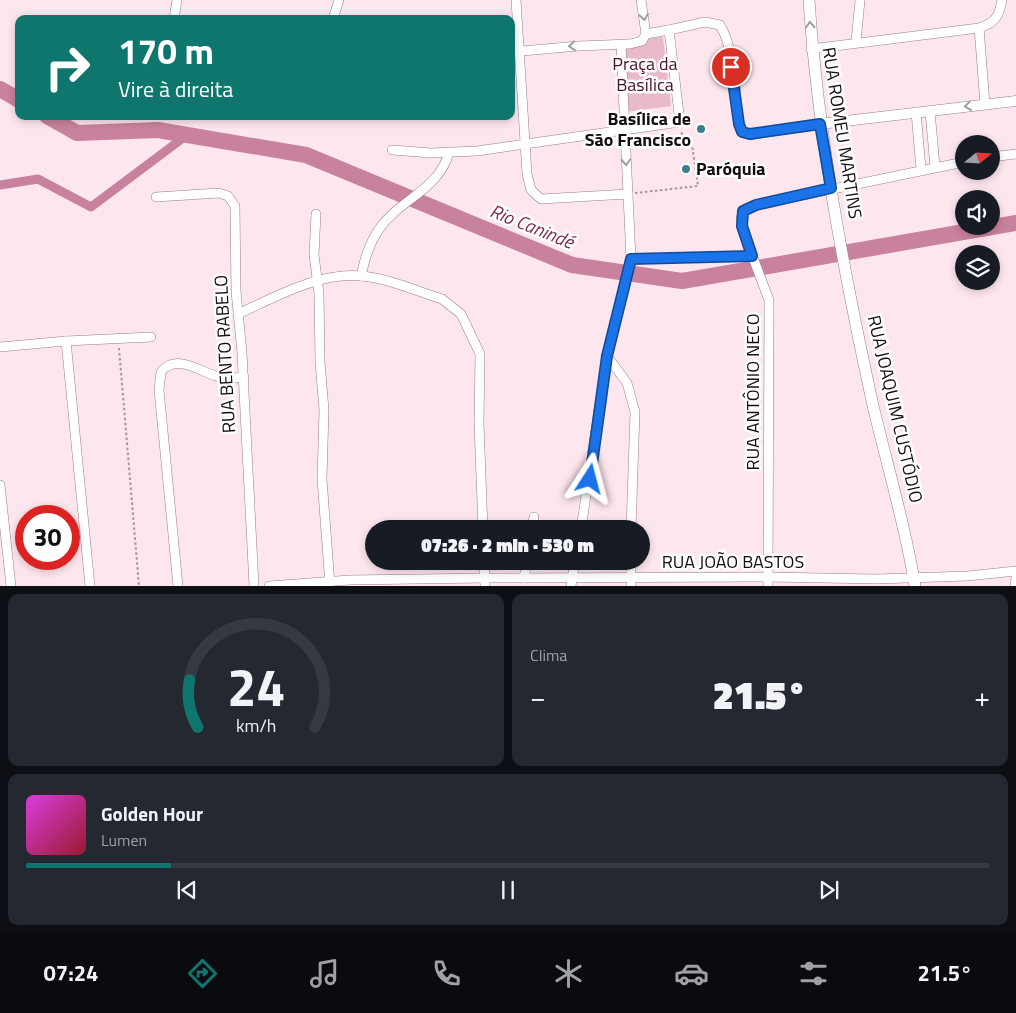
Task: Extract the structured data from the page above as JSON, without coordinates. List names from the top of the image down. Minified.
{"streets":{"main road":["RUA ROMEU MARTINS","RUA JOAQUIM CUSTÓDIO"],"street":["RUA BENTO RABELO","RUA ANTÔNIO NECO","RUA JOÃO BASTOS"]},"crossings":[["RUA ROMEU MARTINS","RUA ANTÔNIO NECO"],["RUA ROMEU MARTINS","RUA JOAQUIM CUSTÓDIO"],["RUA ANTÔNIO NECO","RUA JOÃO BASTOS"],["RUA JOAQUIM CUSTÓDIO","RUA JOÃO BASTOS"]],"water":["Rio Canindé"],"parks":["Praça da Basílica"],"places":["Basílica de São Francisco","Paróquia"],"north":"right","page":{"turn":["170 m","Vire à direita"],"limit":"30","trip":"07:26 · 2 min · 530 m","tile":"Clima","heat":["−","21.5°","+"],"song":["Golden Hour","Lumen"],"tabs":["07:24","21.5°"],"gauge":["24","km/h"]}}
